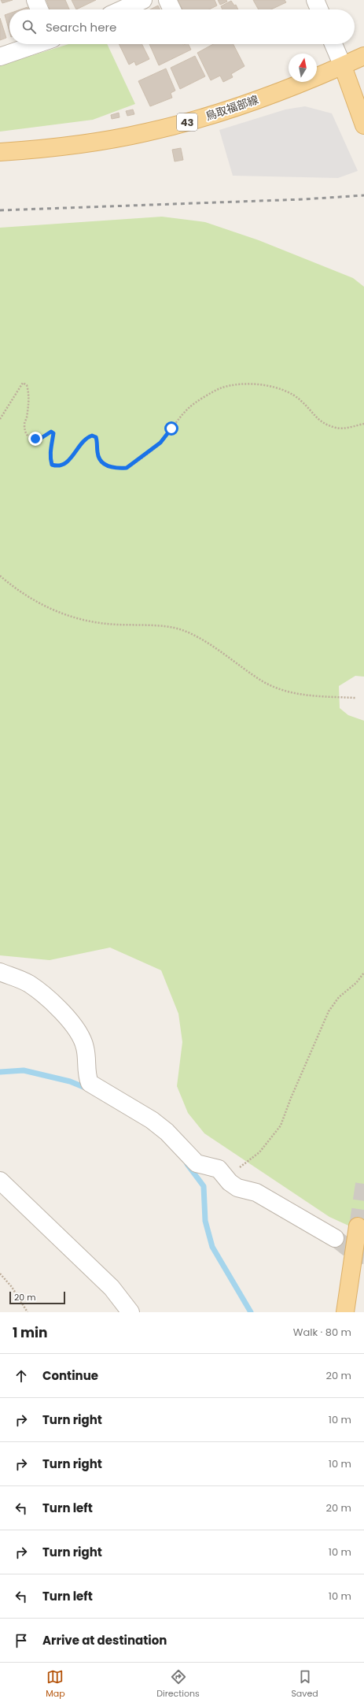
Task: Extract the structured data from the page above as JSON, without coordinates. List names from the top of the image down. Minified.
{"streets":{"main road":["鳥取福部線","43"]},"scale_bar":"20 m","north":"top","page":{"search":"Search here","scale":"20 m","heading":["1 min","Walk · 80 m"],"list":[["Continue","20 m"],["Turn right","10 m"],["Turn right","10 m"],["Turn left","20 m"],["Turn right","10 m"],["Turn left","10 m"],"Arrive at destination"],"nav":["Map","Directions","Saved"]}}
